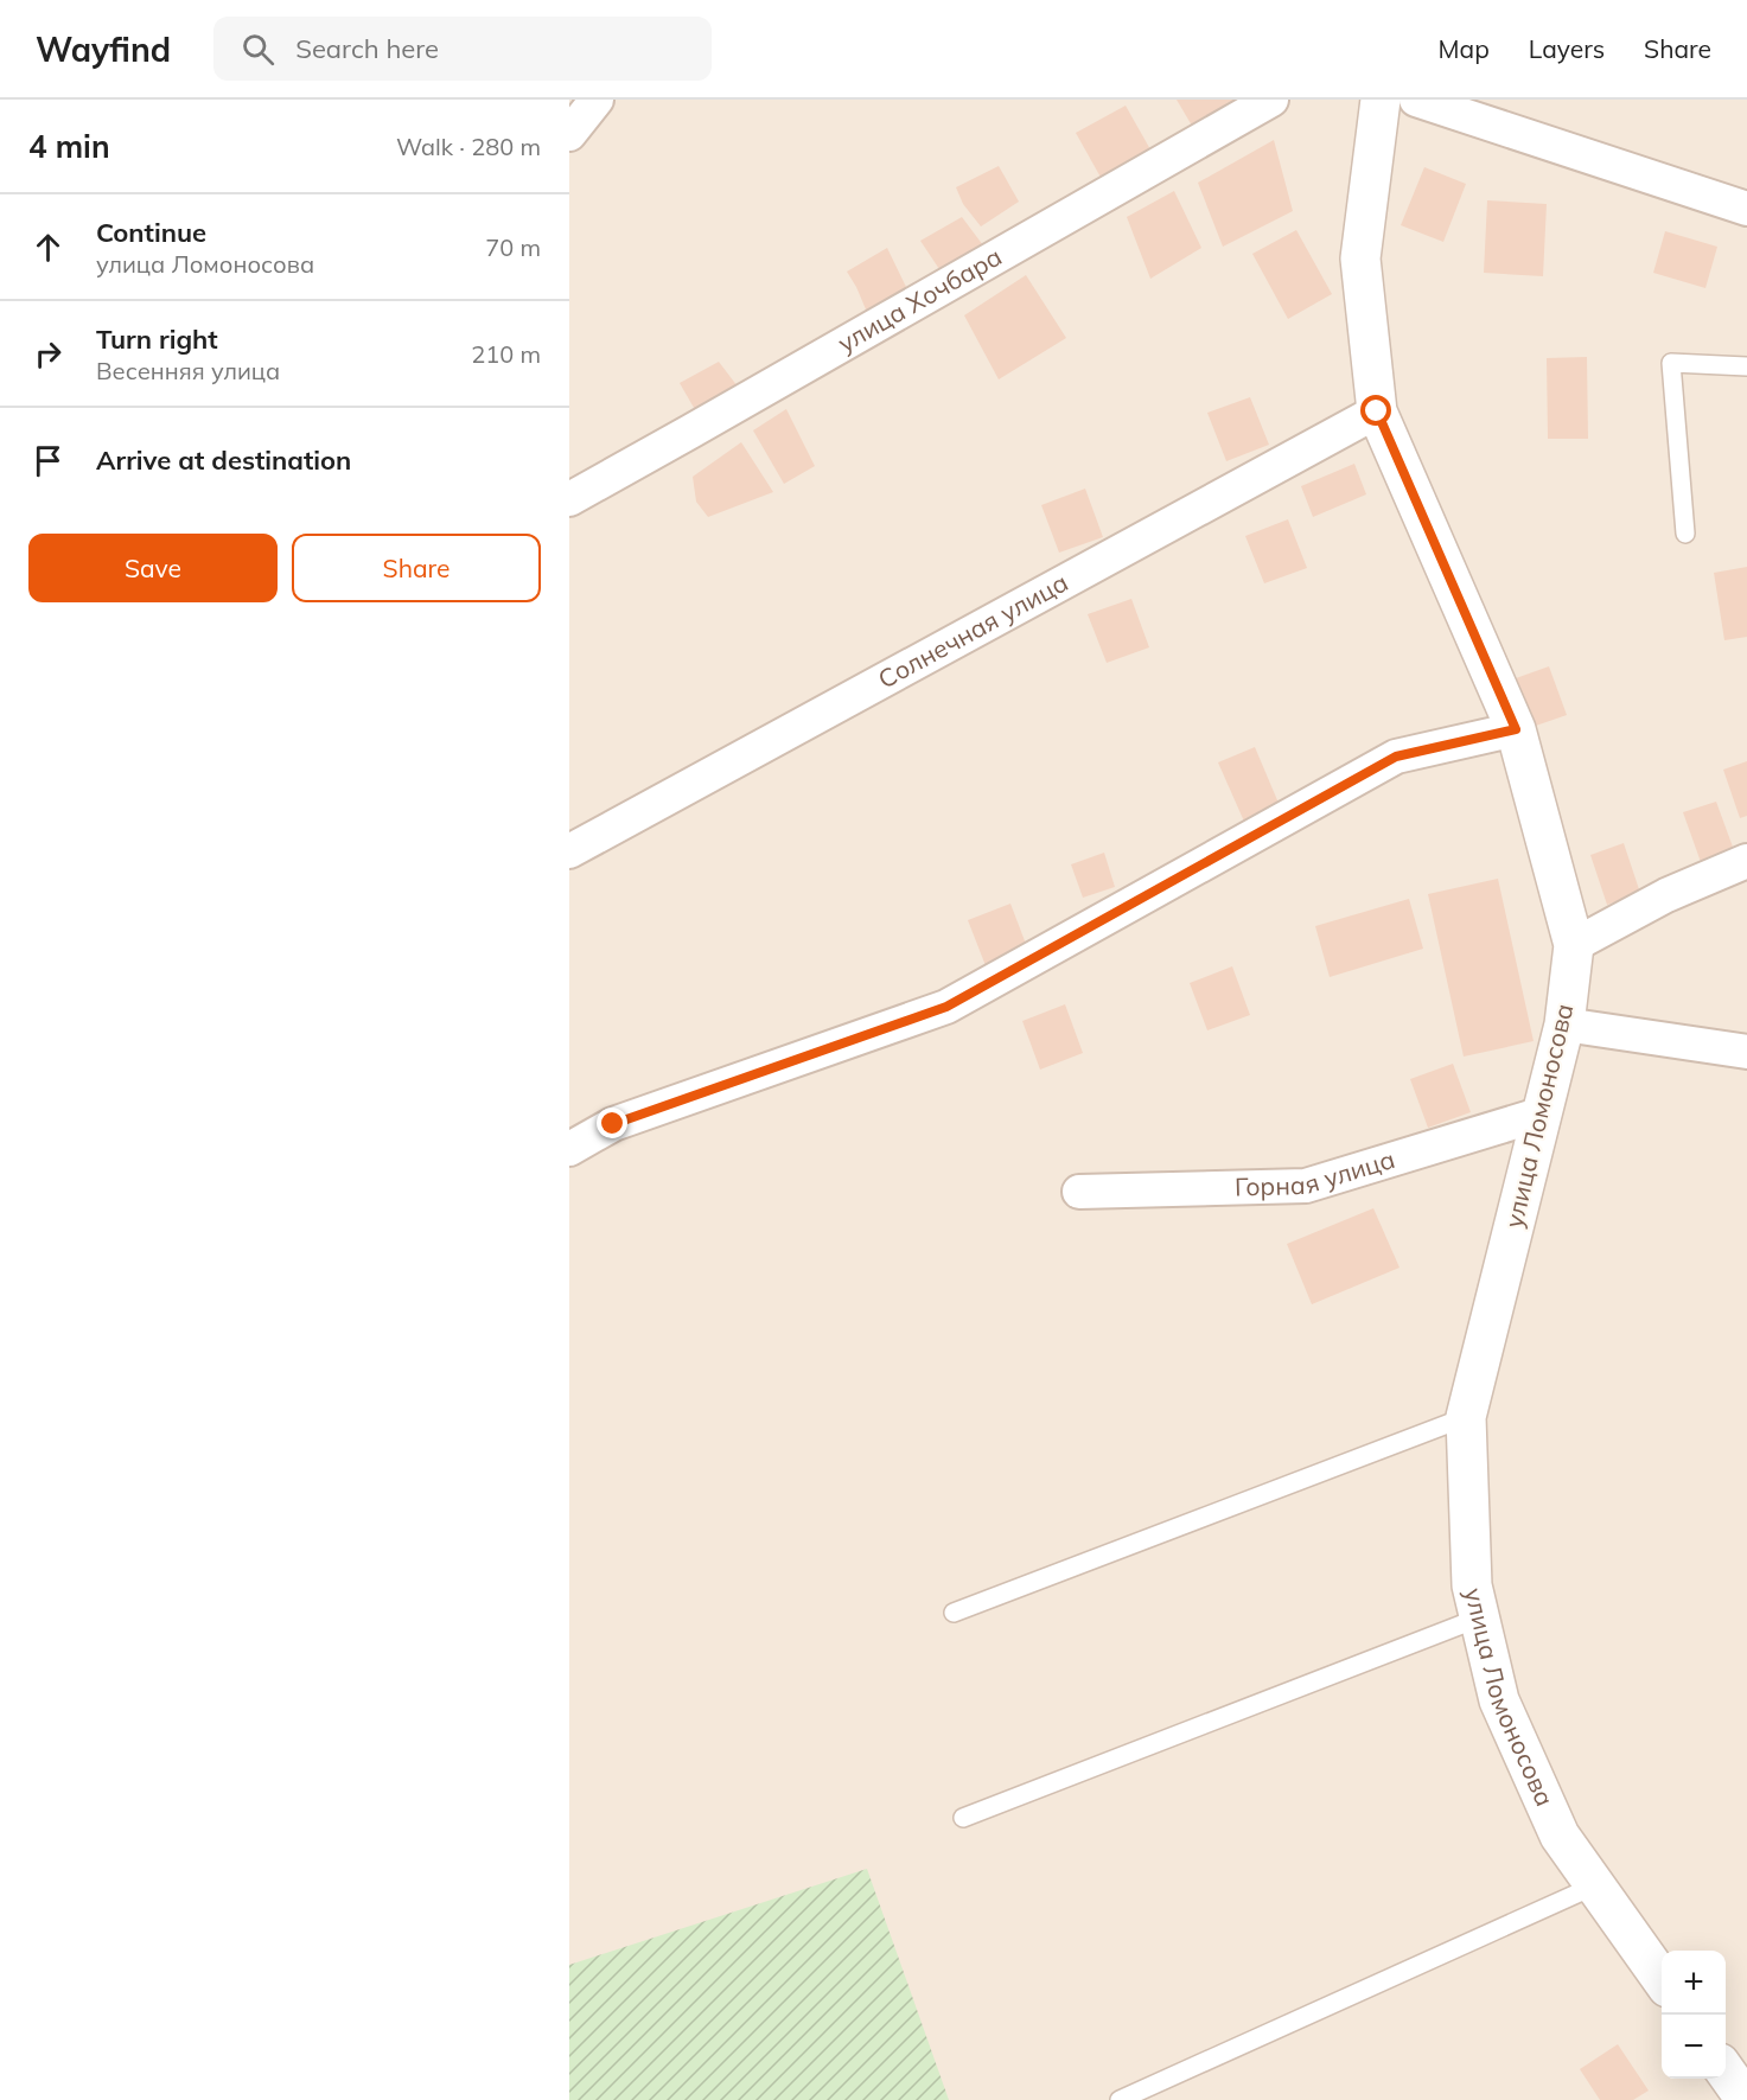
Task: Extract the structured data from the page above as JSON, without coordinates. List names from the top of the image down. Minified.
{"streets":{"street":["улица Хочбара","Солнечная улица","улица Ломоносова","Горная улица"]},"crossings":[["Солнечная улица","улица Ломоносова"],["улица Ломоносова","Горная улица"]],"page":{"header":"Wayfind","search":"Search here","nav":["Map","Layers","Share"],"heading":["4 min","Walk · 280 m"],"list":[["Continue","улица Ломоносова","70 m"],["Turn right","Весенняя улица","210 m"],"Arrive at destination"],"buttons":["Save","Share"],"map_buttons":["+","−"]}}
